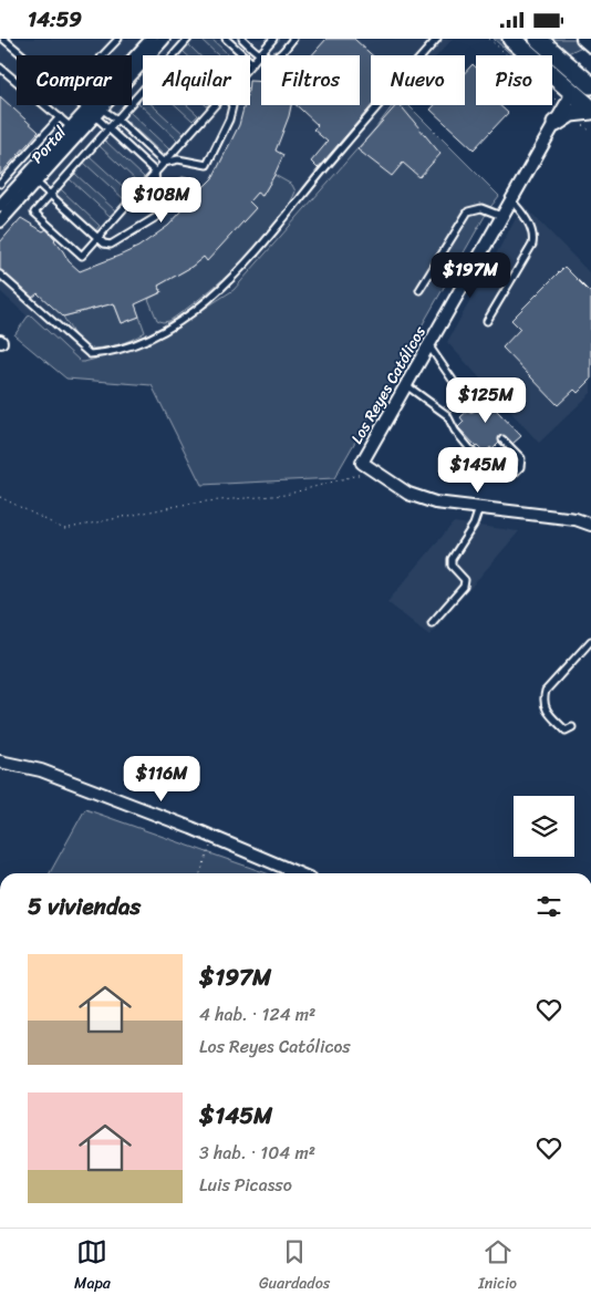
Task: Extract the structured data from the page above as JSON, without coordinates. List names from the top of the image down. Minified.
{"streets":{"street":["Portal","Los Reyes Católicos"]},"page":{"status":"14:59","chip":["Comprar","Alquilar","Filtros","Nuevo","Piso"],"price":["$108M","$197M","$125M","$145M","$116M"],"heading":"5 viviendas","list":[{"name":"$197M","note":"4 hab. · 124 m² · Los Reyes Católicos"},{"name":"$145M","note":"3 hab. · 104 m² · Luis Picasso"}],"tabs":["Mapa","Guardados","Inicio"]}}
